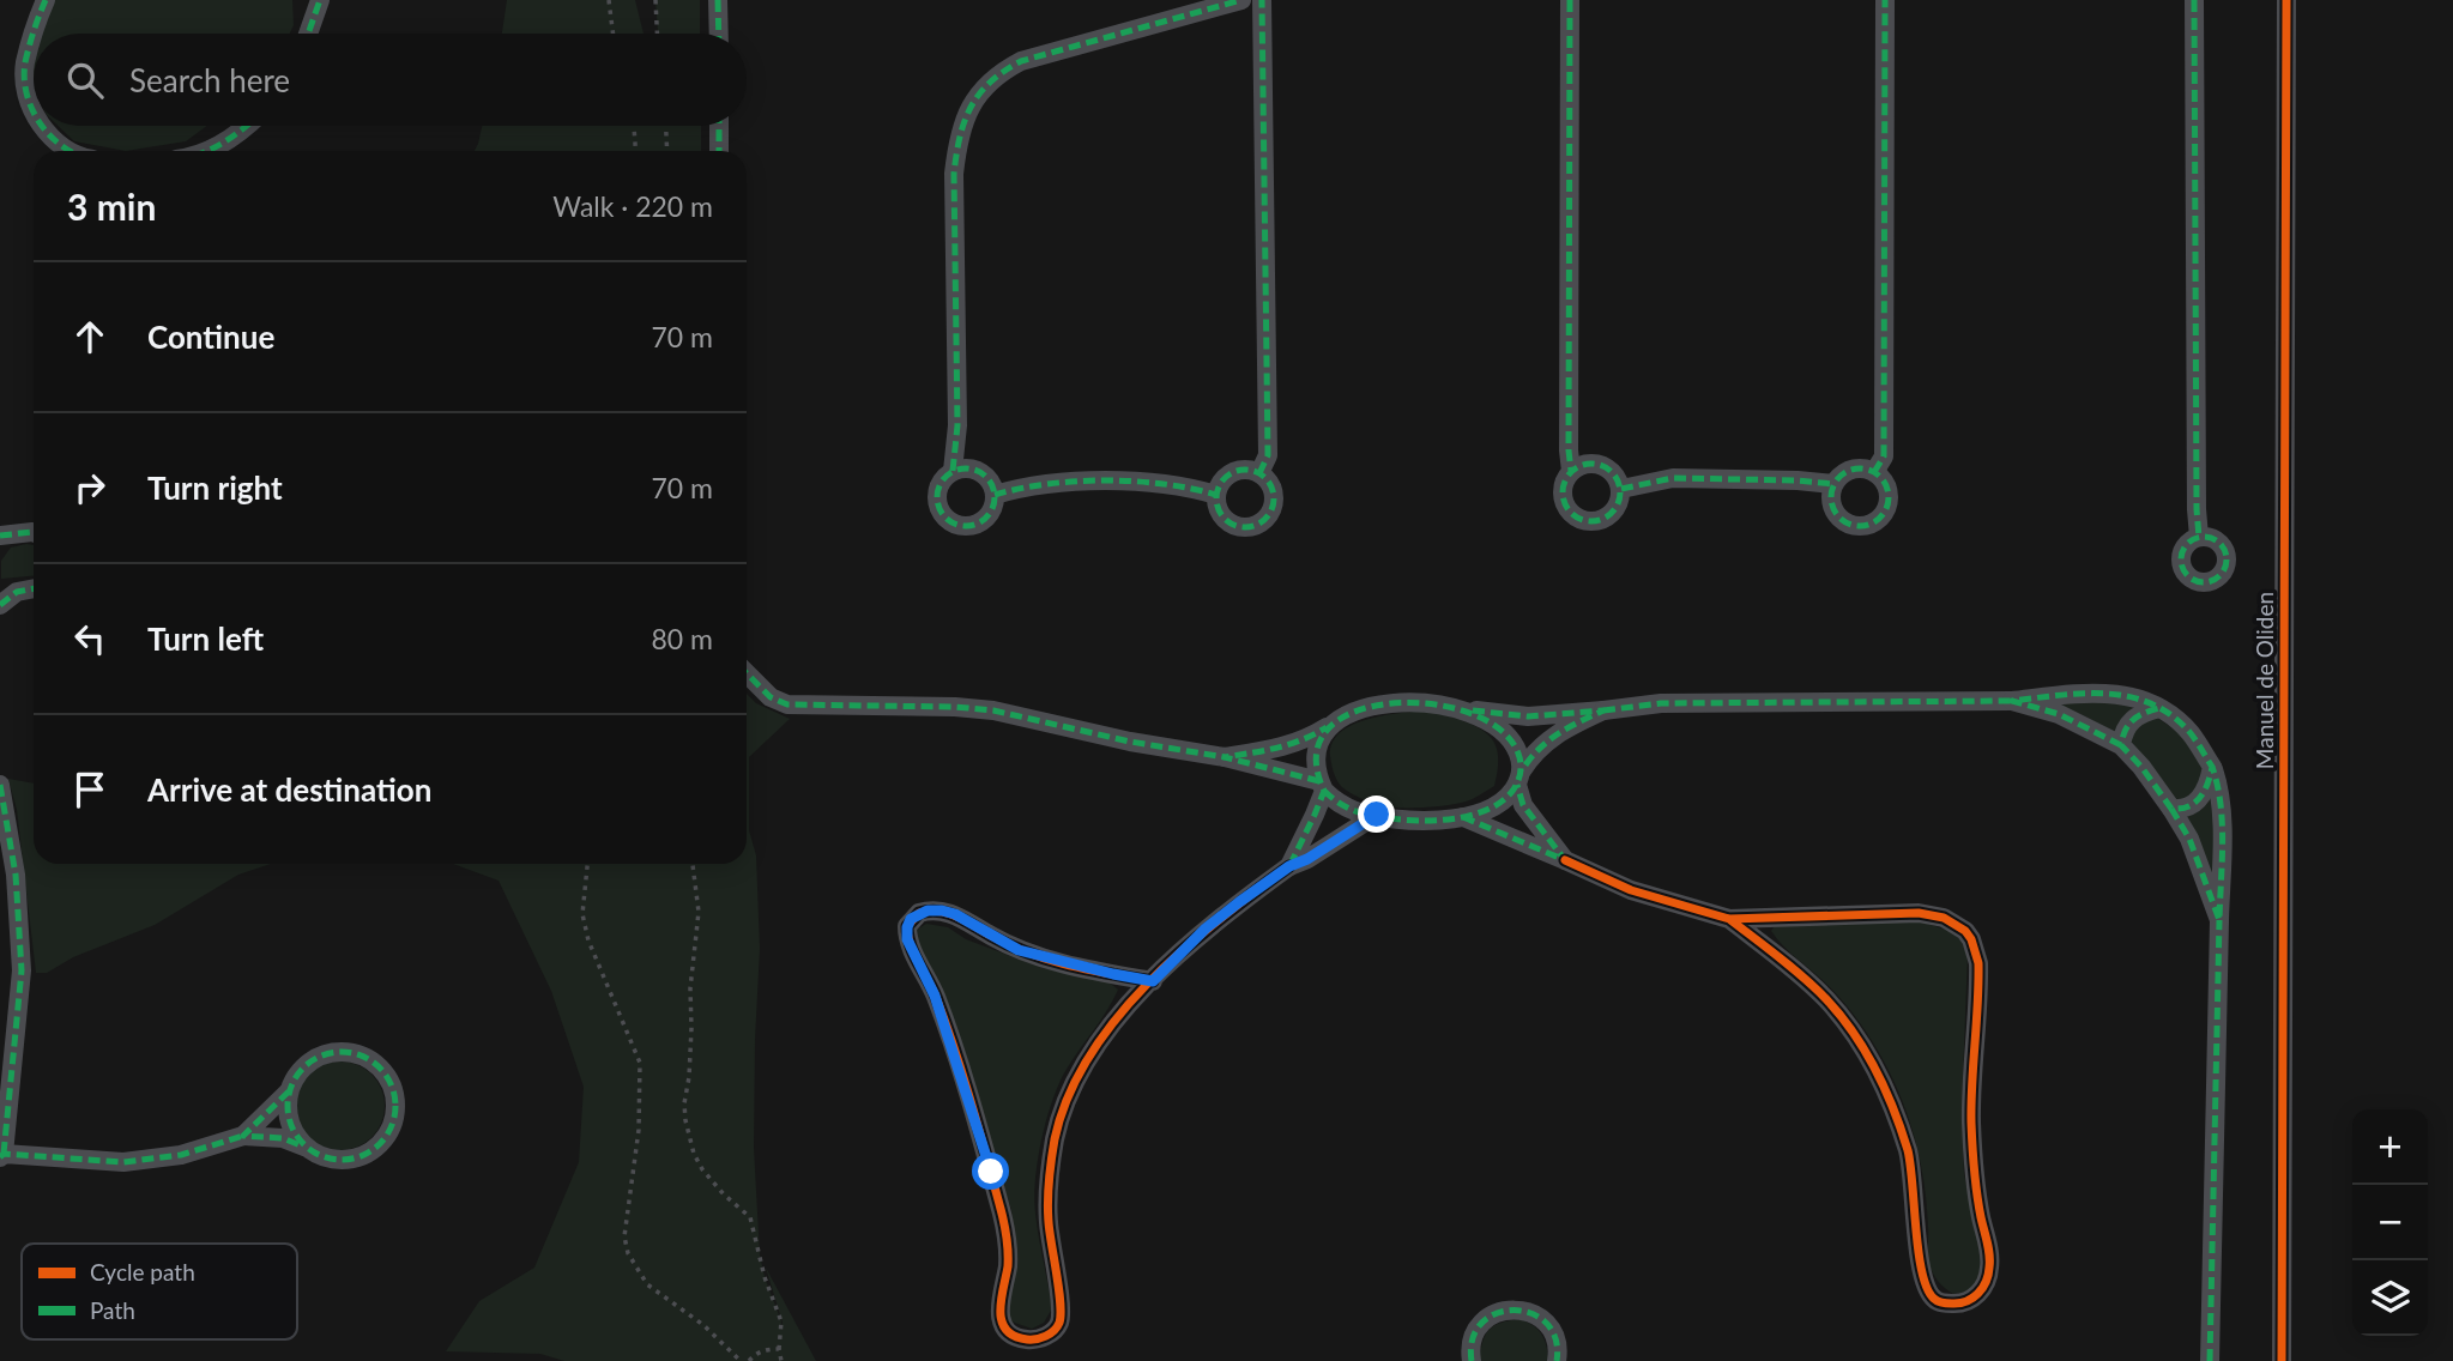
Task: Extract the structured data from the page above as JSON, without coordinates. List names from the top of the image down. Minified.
{"streets":{"street":["Manuel de Oliden"]},"legend":["Cycle path","Path"],"page":{"search":"Search here","heading":["3 min","Walk · 220 m"],"list":[["Continue","70 m"],["Turn right","70 m"],["Turn left","80 m"],"Arrive at destination"],"map_buttons":["+","−"]}}
